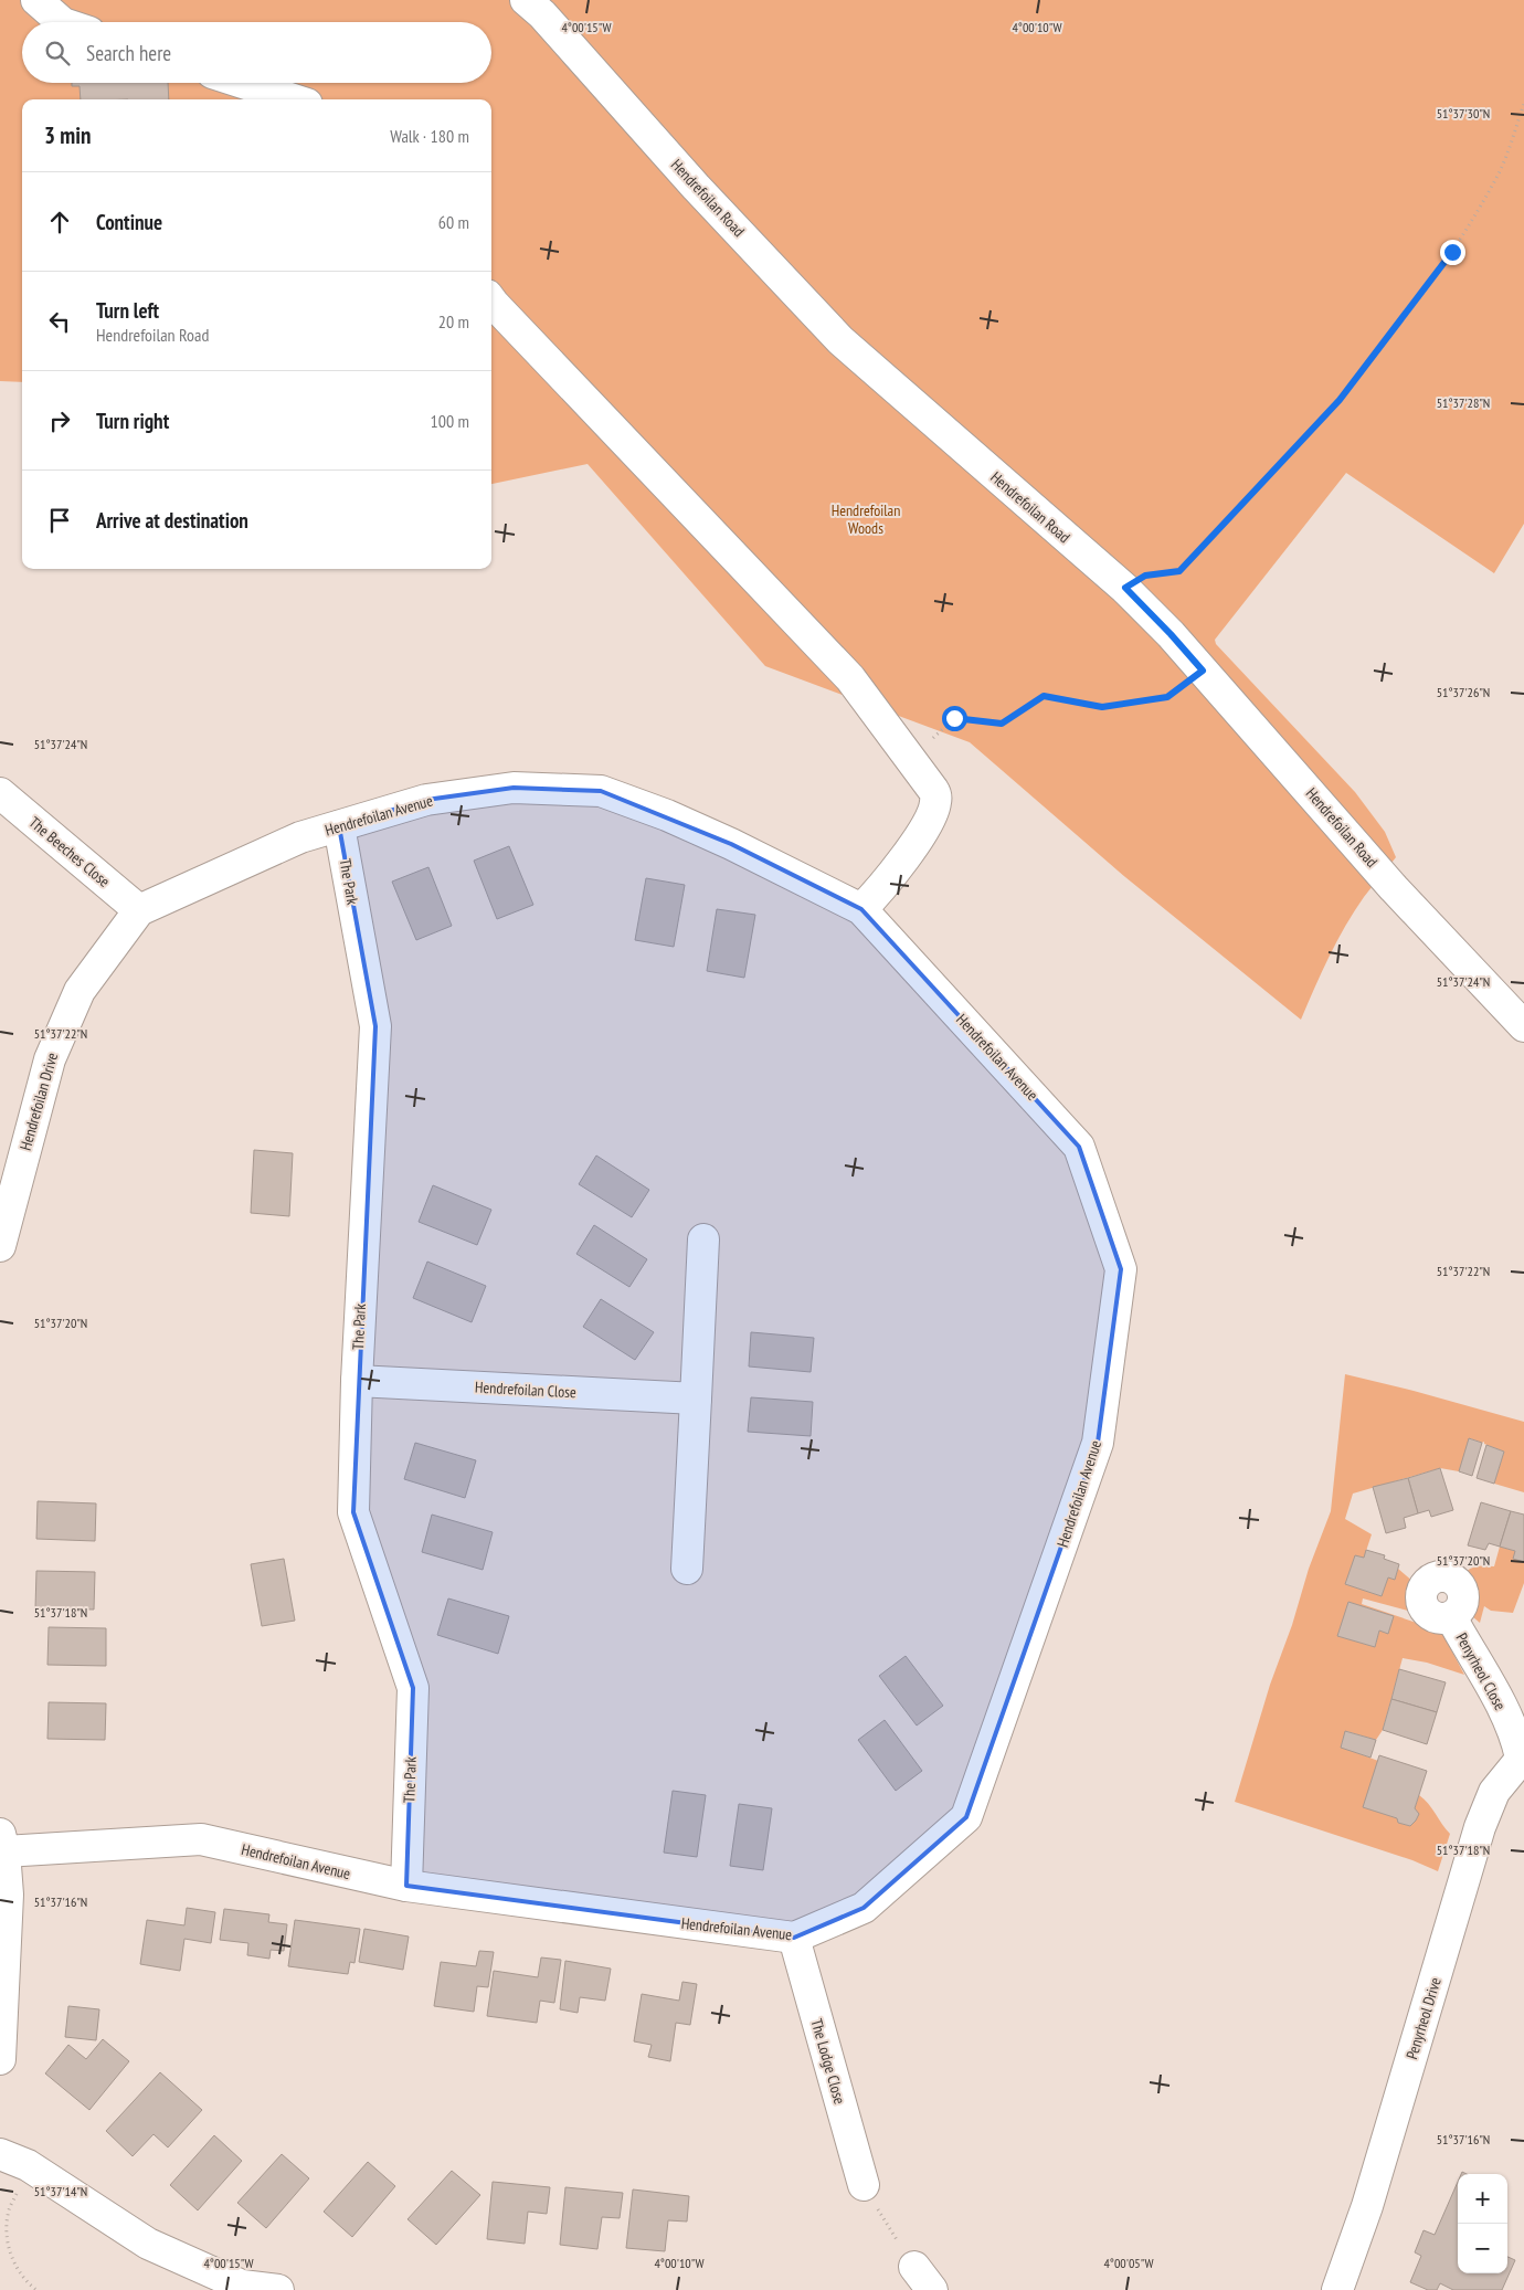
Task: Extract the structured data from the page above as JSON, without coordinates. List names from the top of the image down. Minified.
{"streets":{"street":["Hendrefoilan Road","Hendrefoilan Avenue","The Beeches Close","The Park","Hendrefoilan Drive","Hendrefoilan Close","Penyrheol Close","Penyrheol Drive","The Lodge Close"]},"crossings":[["Hendrefoilan Avenue","The Beeches Close"],["Hendrefoilan Avenue","The Park"],["Hendrefoilan Avenue","Hendrefoilan Drive"],["Hendrefoilan Avenue","The Lodge Close"],["The Beeches Close","Hendrefoilan Drive"],["The Park","Hendrefoilan Close"],["Penyrheol Close","Penyrheol Drive"]],"parks":["Hendrefoilan Woods"],"page":{"search":"Search here","heading":["3 min","Walk · 180 m"],"list":[["Continue","60 m"],["Turn left","Hendrefoilan Road","20 m"],["Turn right","100 m"],"Arrive at destination"],"map_buttons":["+","−"]},"coordinates":["4°00'15\"W","4°00'10\"W","51°37'30\"N","51°37'28\"N","51°37'26\"N","51°37'24\"N","51°37'22\"N","51°37'20\"N","51°37'18\"N","51°37'16\"N","51°37'14\"N","4°00'05\"W"]}
